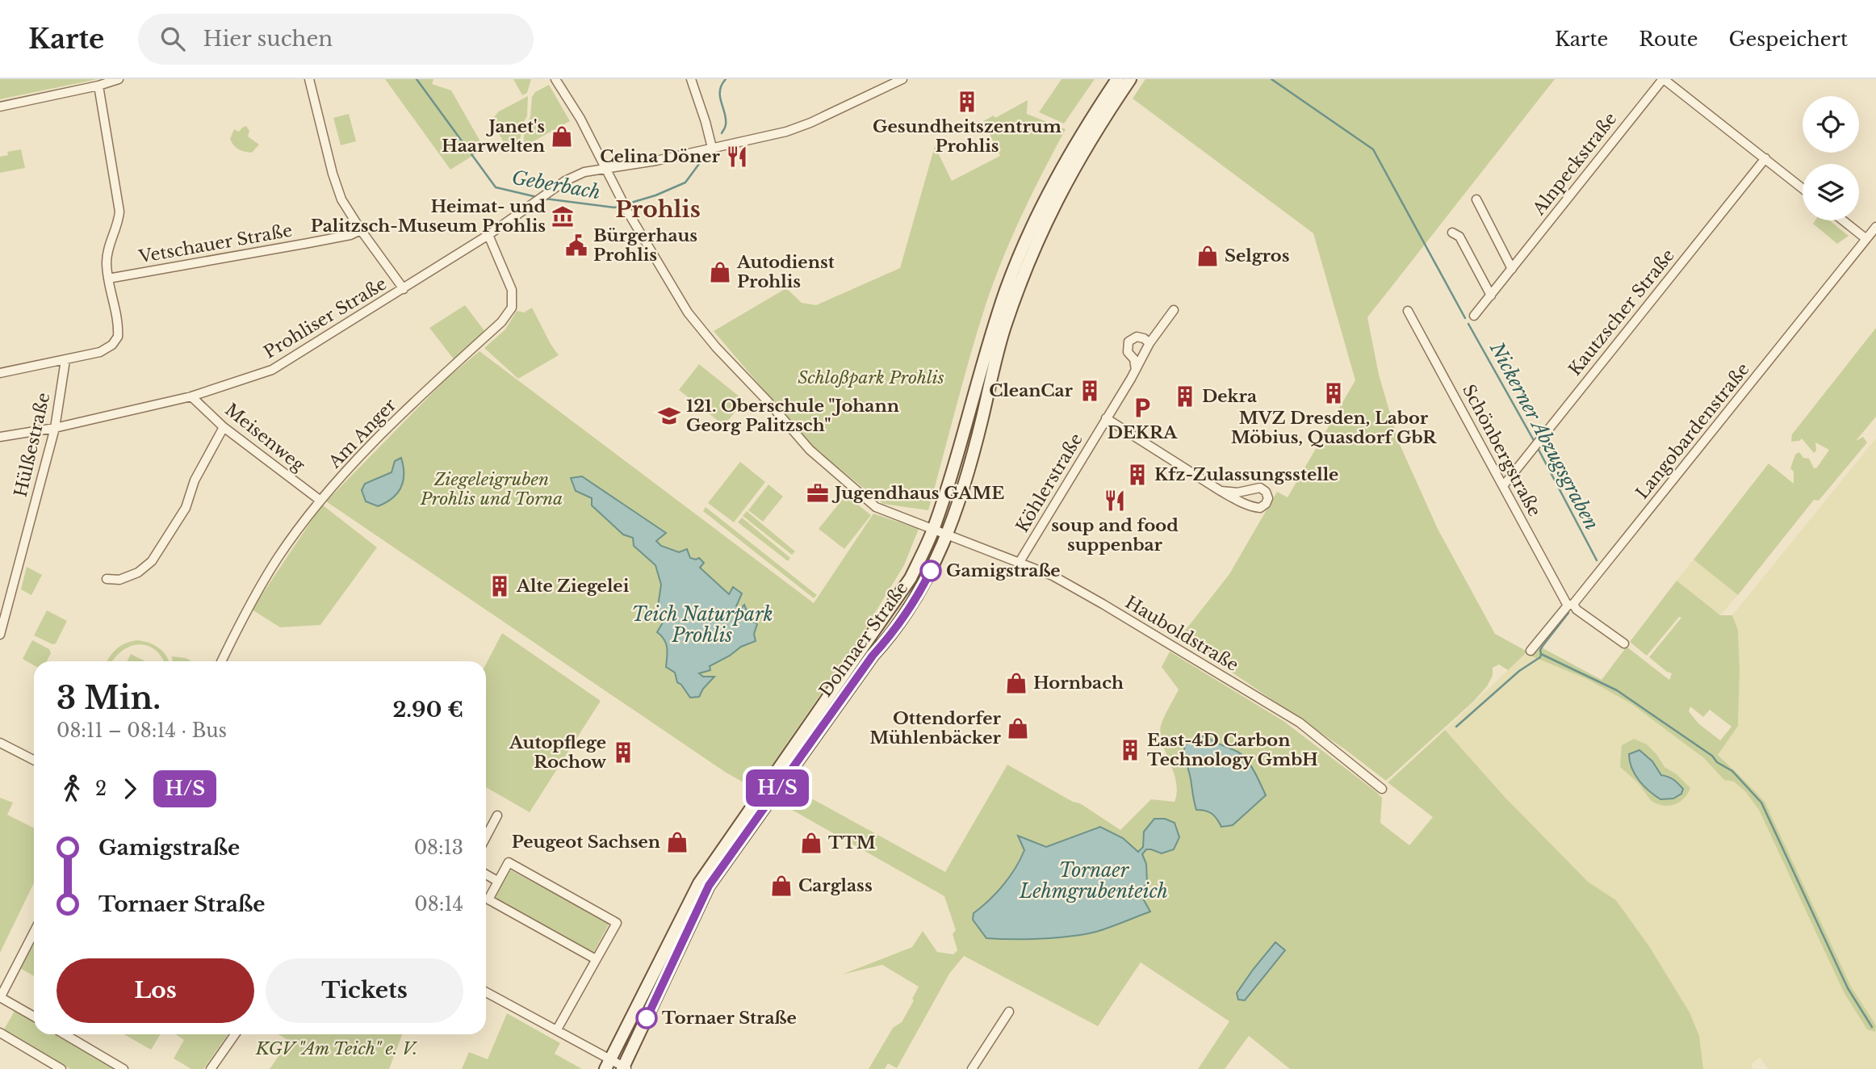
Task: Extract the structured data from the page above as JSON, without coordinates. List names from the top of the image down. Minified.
{"streets":{"main road":["Dohnaer Straße"],"street":["Alnpeckstraße","Vetschauer Straße","Kautzscher Straße","Prohliser Straße","Langobardenstraße","Am Anger","Meisenweg","Hülßestraße","Schönbergstraße","Köhlerstraße","Hauboldstraße"]},"crossings":[["Kautzscher Straße","Schönbergstraße"],["Prohliser Straße","Am Anger"],["Prohliser Straße","Meisenweg"],["Prohliser Straße","Hülßestraße"],["Langobardenstraße","Schönbergstraße"],["Am Anger","Meisenweg"],["Köhlerstraße","Hauboldstraße"],["Hauboldstraße","Dohnaer Straße"]],"districts":["Prohlis"],"water":["Geberbach","Nickerner Abzugsgraben","Teich Naturpark Prohlis","Tornaer Lehmgrubenteich"],"parks":["Schloßpark Prohlis","Ziegeleigruben Prohlis und Torna","KGV \"Am Teich\" e. V."],"places":{"building":["Gesundheitszentrum Prohlis","CleanCar","MVZ Dresden, Labor Möbius, Quasdorf GbR","Dekra","Kfz-Zulassungsstelle","Alte Ziegelei","East-4D Carbon Technology GmbH","Autopflege Rochow"],"shop":["Janet's Haarwelten","Selgros","Autodienst Prohlis","Hornbach","Ottendorfer Mühlenbäcker","Peugeot Sachsen","TTM","Carglass"],"restaurant":["Celina Döner","soup and food suppenbar"],"museum":["Heimat- und Palitzsch-Museum Prohlis"],"public building":["Bürgerhaus Prohlis"],"parking":["DEKRA"],"school or university":["121. Oberschule \"Johann Georg Palitzsch\""],"office":["Jugendhaus GAME"],"other":["Gamigstraße","Tornaer Straße"]},"lines":["bus line H/S"],"page":{"header":"Karte","search":"Hier suchen","nav":["Karte","Route","Gespeichert"],"on_map":"H/S","heading":["3 Min.","08:11 – 08:14 · Bus","2.90 €"],"legs":["2","H/S"],"list":[{"name":"Gamigstraße","value":"08:13"},{"name":"Tornaer Straße","value":"08:14"}],"buttons":["Los","Tickets"]}}
